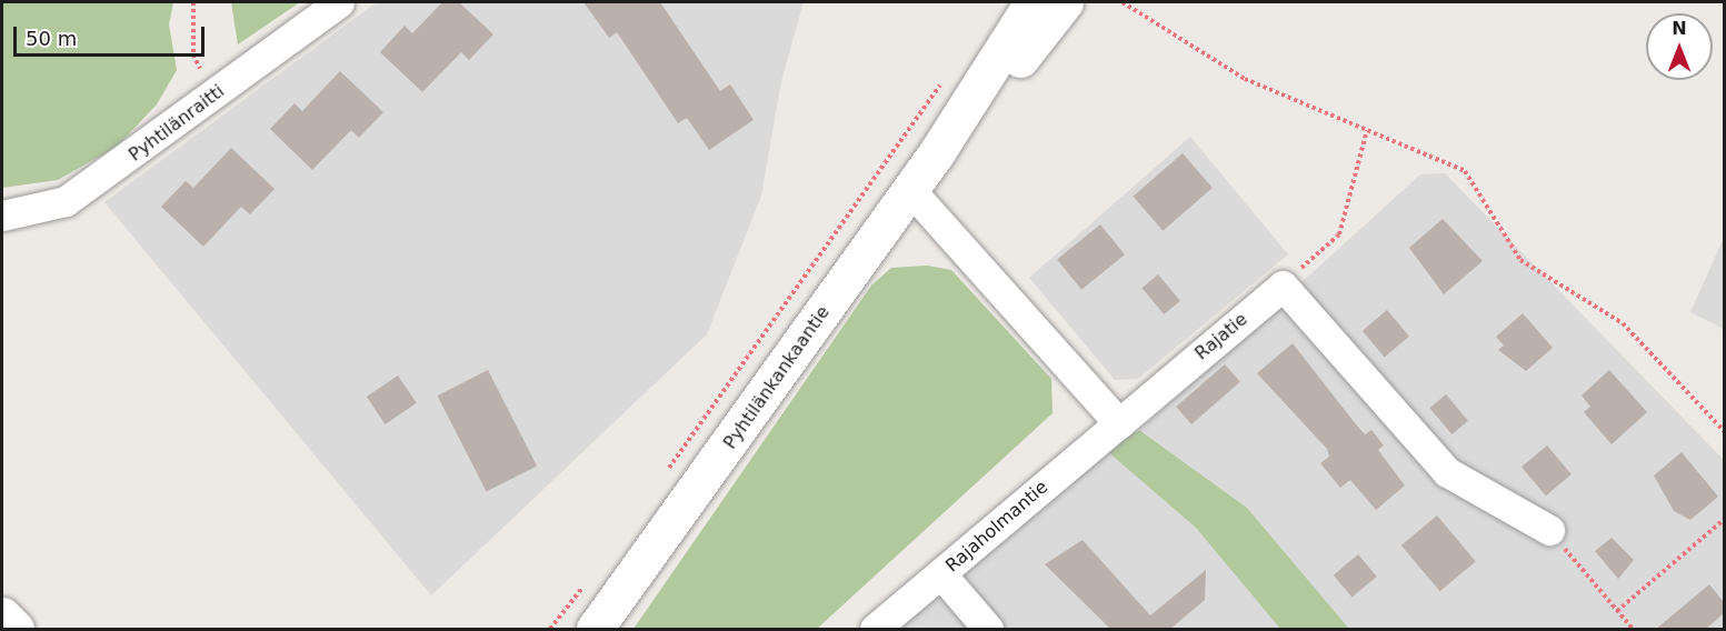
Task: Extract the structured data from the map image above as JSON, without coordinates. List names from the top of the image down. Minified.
{"streets":{"street":["Pyhtilänraitti","Rajatie","Pyhtilänkankaantie","Rajaholmantie"]},"crossings":[["Rajatie","Rajaholmantie"]],"scale_bar":"50 m","north":"top"}
